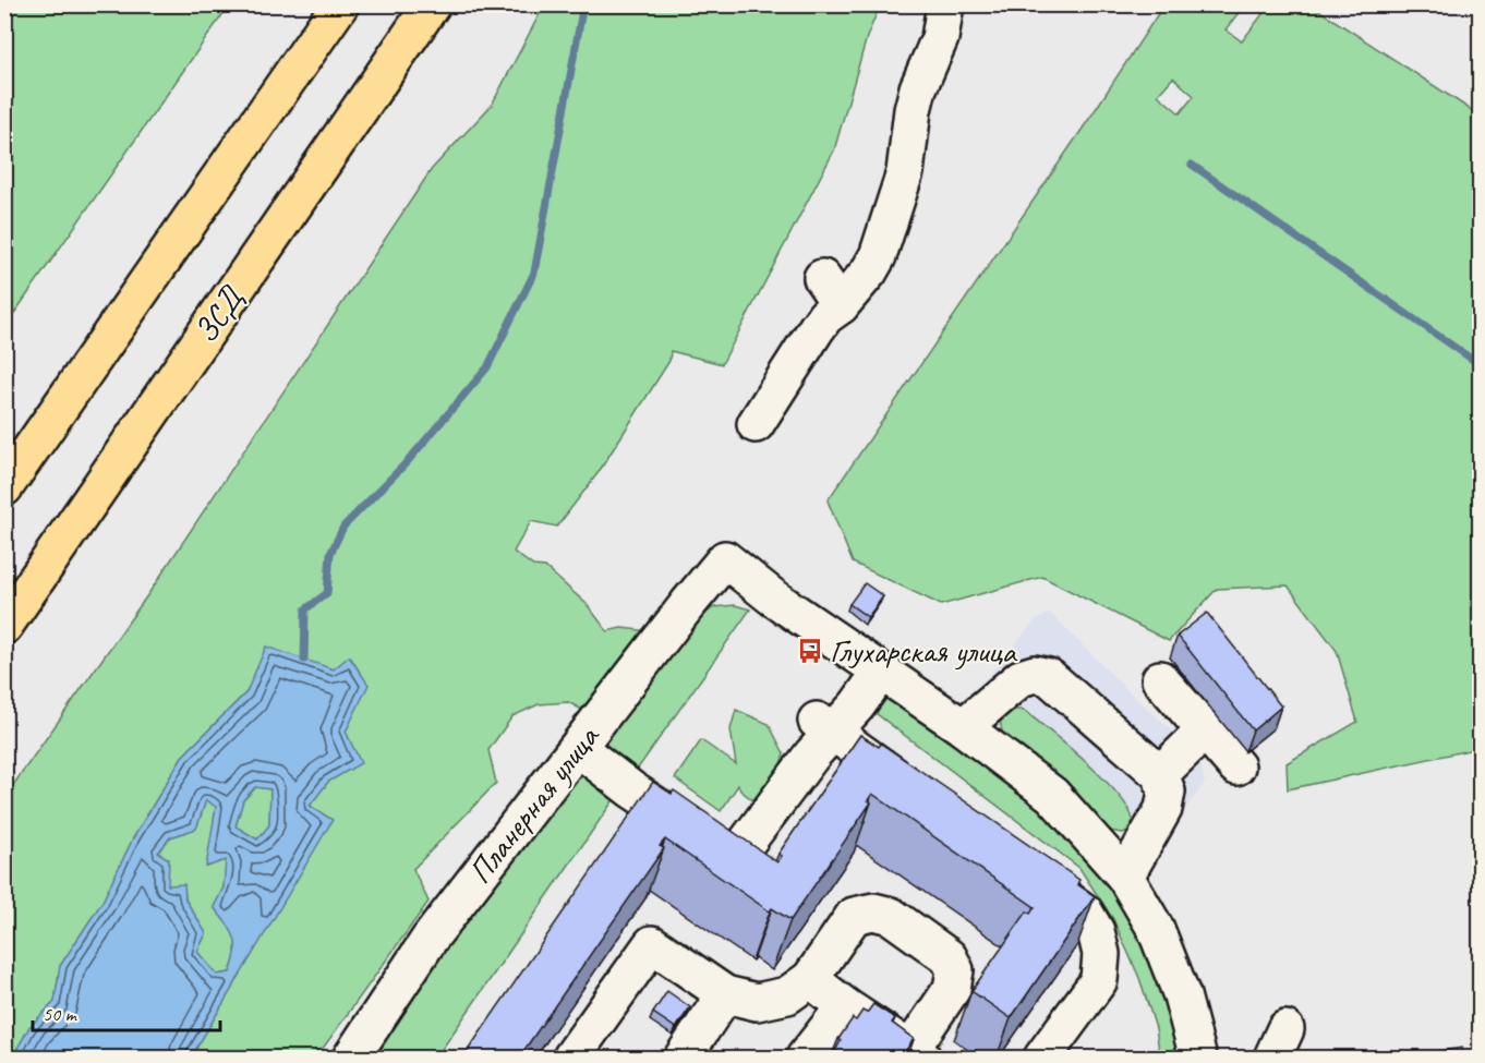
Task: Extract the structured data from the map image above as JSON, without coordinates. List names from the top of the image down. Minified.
{"streets":{"highway":["ЗСД"],"street":["Планерная улица"]},"places":{"bus stop":["Глухарская улица"]},"scale_bar":"50 m"}
